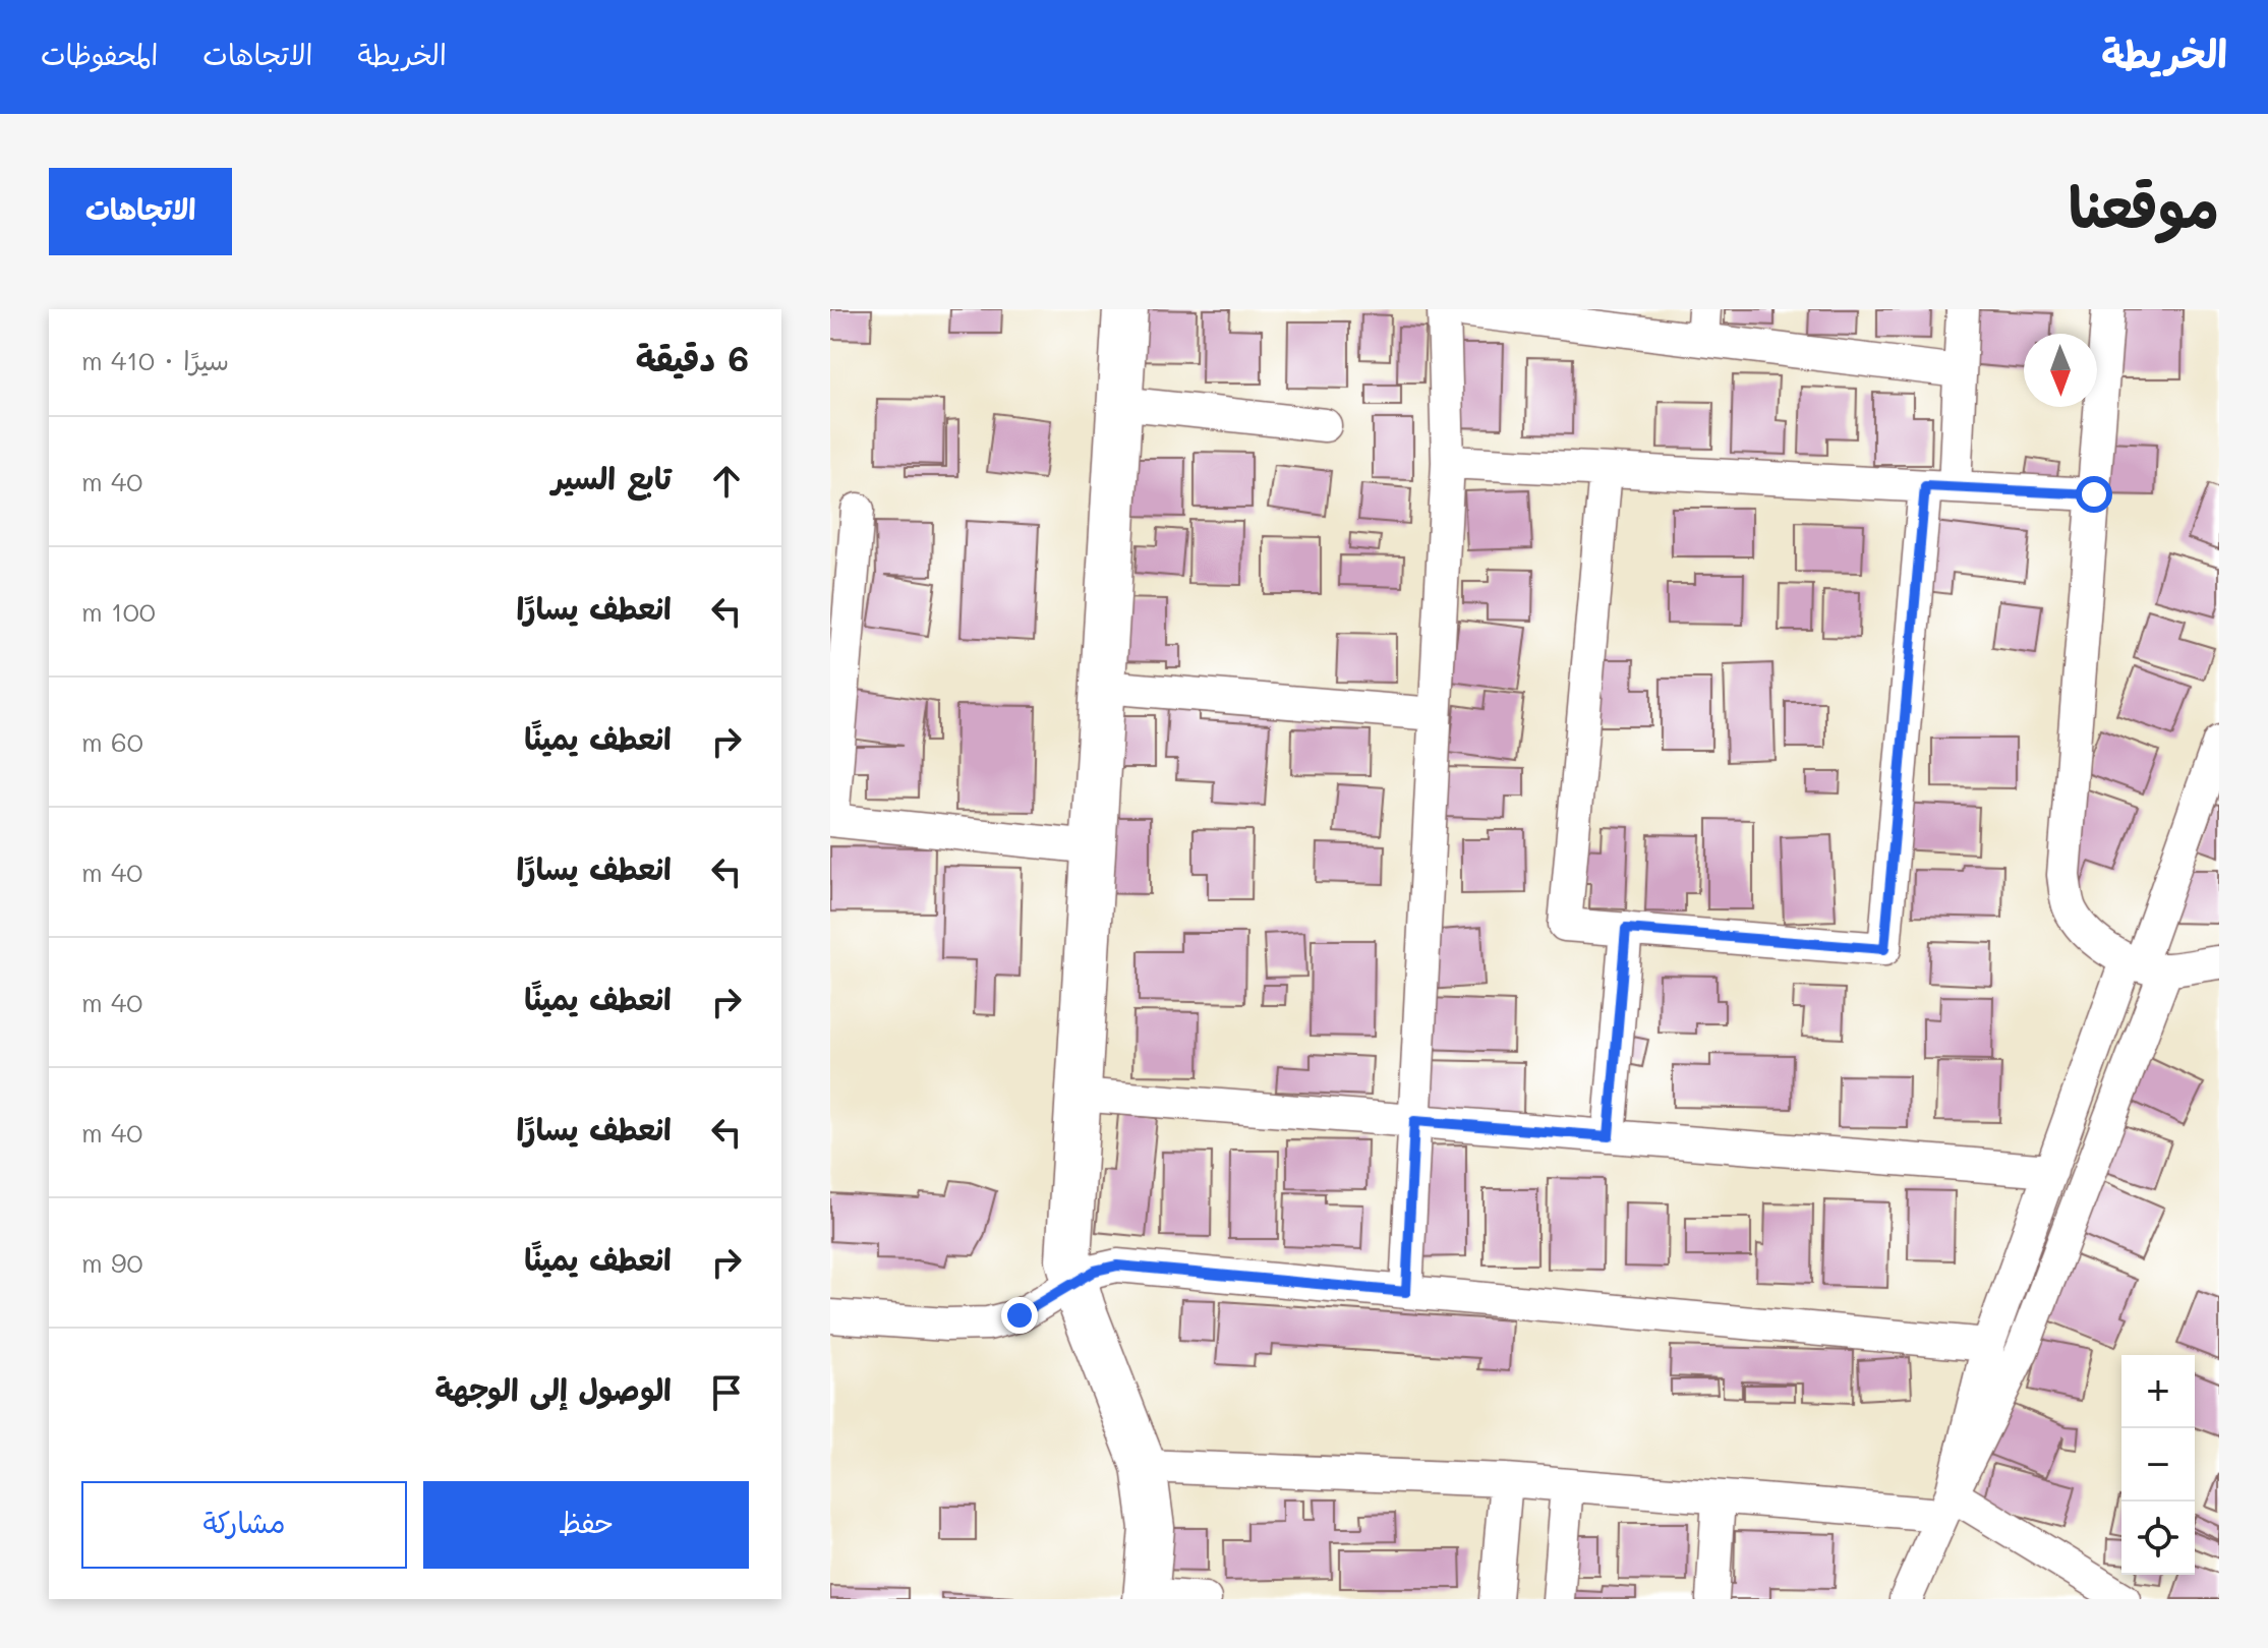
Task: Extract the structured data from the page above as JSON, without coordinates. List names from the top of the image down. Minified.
{"north":"bottom","page":{"header":"الخريطة","nav":["الخريطة","الاتجاهات","المحفوظات"],"title":"موقعنا","buttons":["الاتجاهات",["حفظ","مشاركة"]],"heading":["6 دقيقة","سيرًا · 410 m"],"list":[["تابع السير","40 m"],["انعطف يسارًا","100 m"],["انعطف يمينًا","60 m"],["انعطف يسارًا","40 m"],["انعطف يمينًا","40 m"],["انعطف يسارًا","40 m"],["انعطف يمينًا","90 m"],"الوصول إلى الوجهة"],"map_buttons":["+","−"]}}
